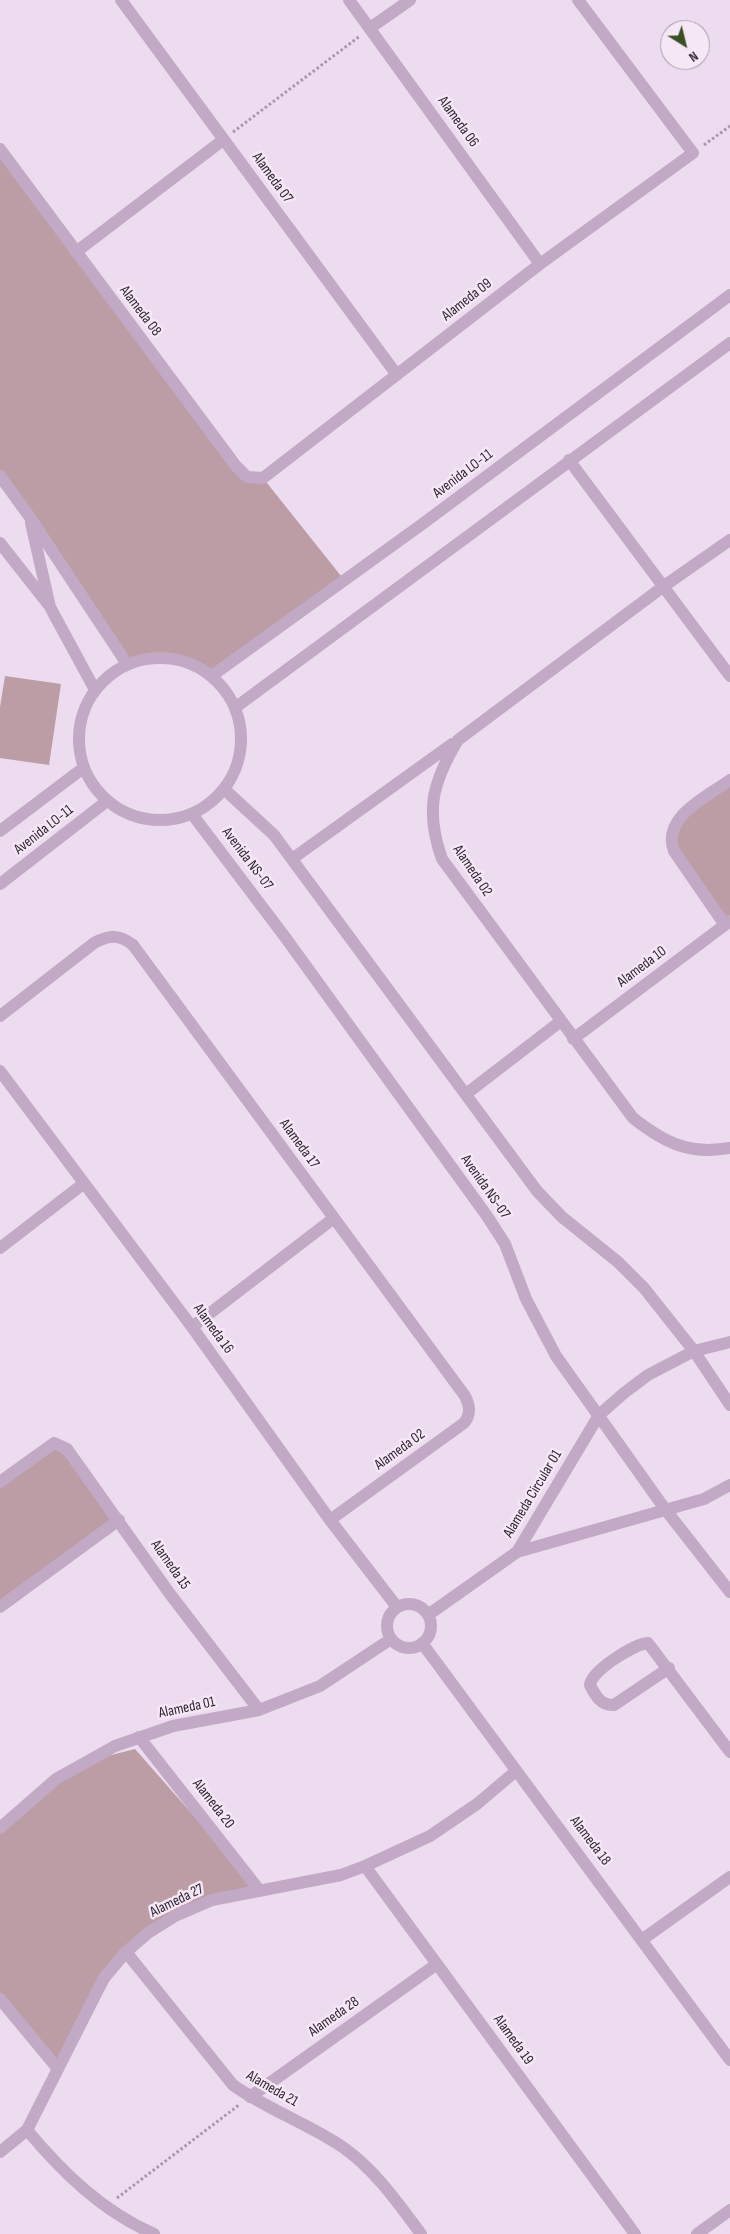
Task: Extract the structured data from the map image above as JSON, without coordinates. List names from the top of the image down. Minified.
{"streets":{"street":["Alameda 06","Alameda 07","Alameda 09","Alameda 08","Avenida LO-11","Avenida NS-07","Alameda 02","Alameda 10","Alameda 17","Alameda 16","Alameda Circular 01","Alameda 15","Alameda 01","Alameda 20","Alameda 18","Alameda 27","Alameda 28","Alameda 19","Alameda 21"]},"crossings":[["Alameda 06","Alameda 09"],["Alameda 07","Alameda 09"],["Alameda 09","Alameda 08"],["Avenida LO-11","Avenida NS-07"],["Avenida NS-07","Alameda Circular 01"],["Alameda 02","Alameda 10"],["Alameda 02","Alameda 17"],["Alameda 02","Alameda 16"],["Alameda 16","Alameda 01"],["Alameda 16","Alameda 18"],["Alameda 15","Alameda 01"],["Alameda 01","Alameda 20"],["Alameda 01","Alameda 18"],["Alameda 20","Alameda 27"],["Alameda 18","Alameda 27"],["Alameda 27","Alameda 19"],["Alameda 27","Alameda 21"],["Alameda 28","Alameda 19"],["Alameda 28","Alameda 21"]],"north":"bottom right"}
